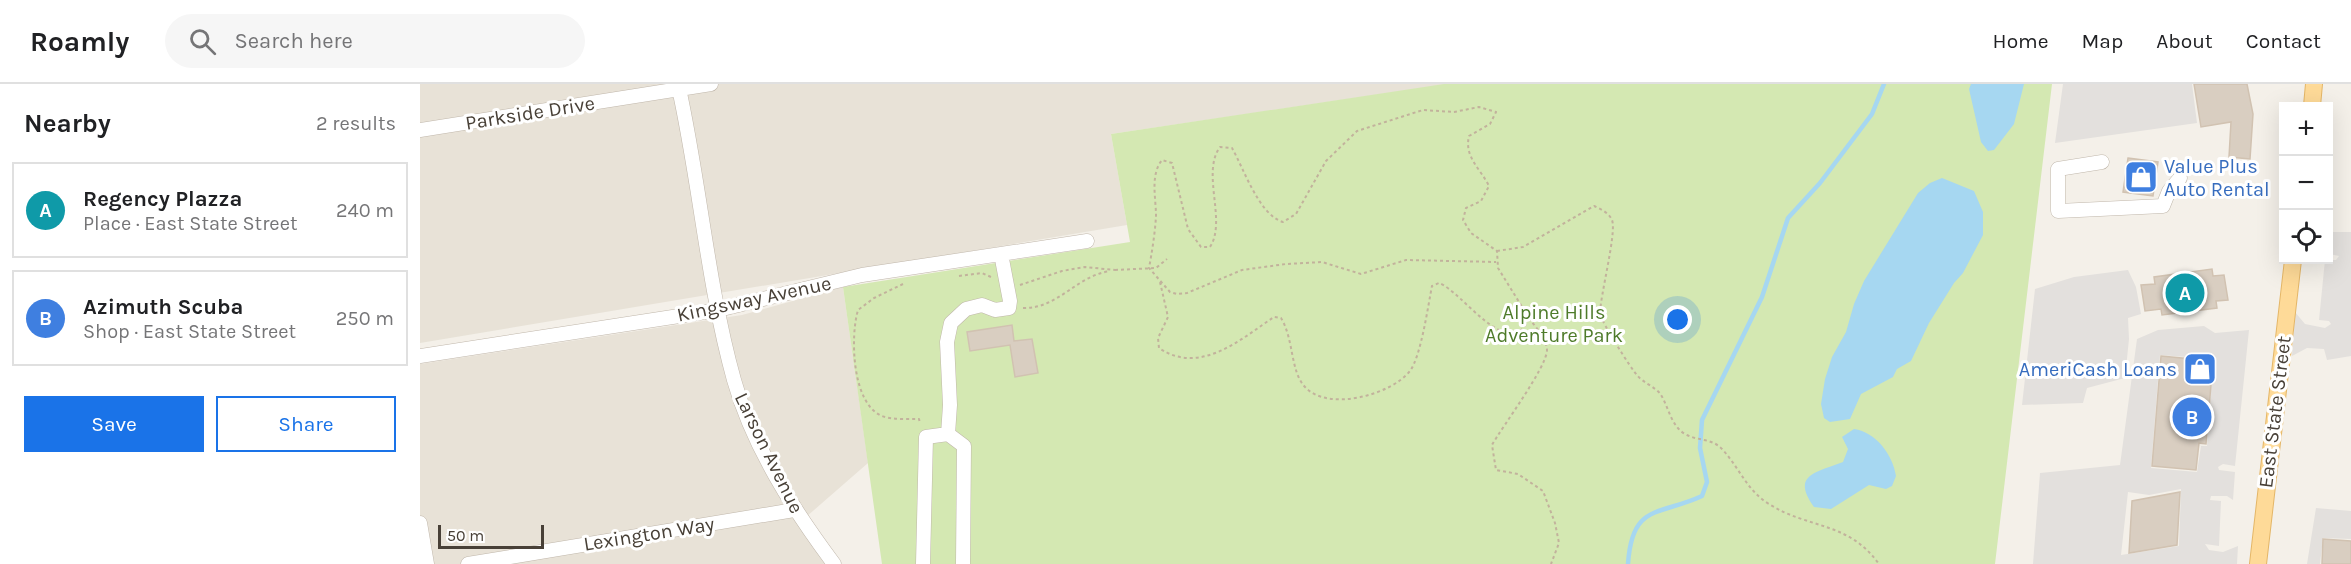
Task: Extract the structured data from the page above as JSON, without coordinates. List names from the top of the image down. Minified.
{"streets":{"main road":["East State Street"],"street":["Parkside Drive","Kingsway Avenue","Larson Avenue","Lexington Way"]},"crossings":[["Parkside Drive","Larson Avenue"],["Kingsway Avenue","Larson Avenue"],["Larson Avenue","Lexington Way"]],"parks":["Alpine Hills Adventure Park"],"places":{"shop":["Value Plus Auto Rental","AmeriCash Loans"]},"scale_bar":"50 m","page":{"header":"Roamly","search":"Search here","nav":["Home","Map","About","Contact"],"heading":["Nearby","2 results"],"map_buttons":["+","−"],"list":[{"mark":"A","name":"Regency Plazza","note":"Place · East State Street","value":"240 m"},{"mark":"B","name":"Azimuth Scuba","note":"Shop · East State Street","value":"250 m"}],"pins":["A","B"],"buttons":["Save","Share"],"scale":"50 m"}}
